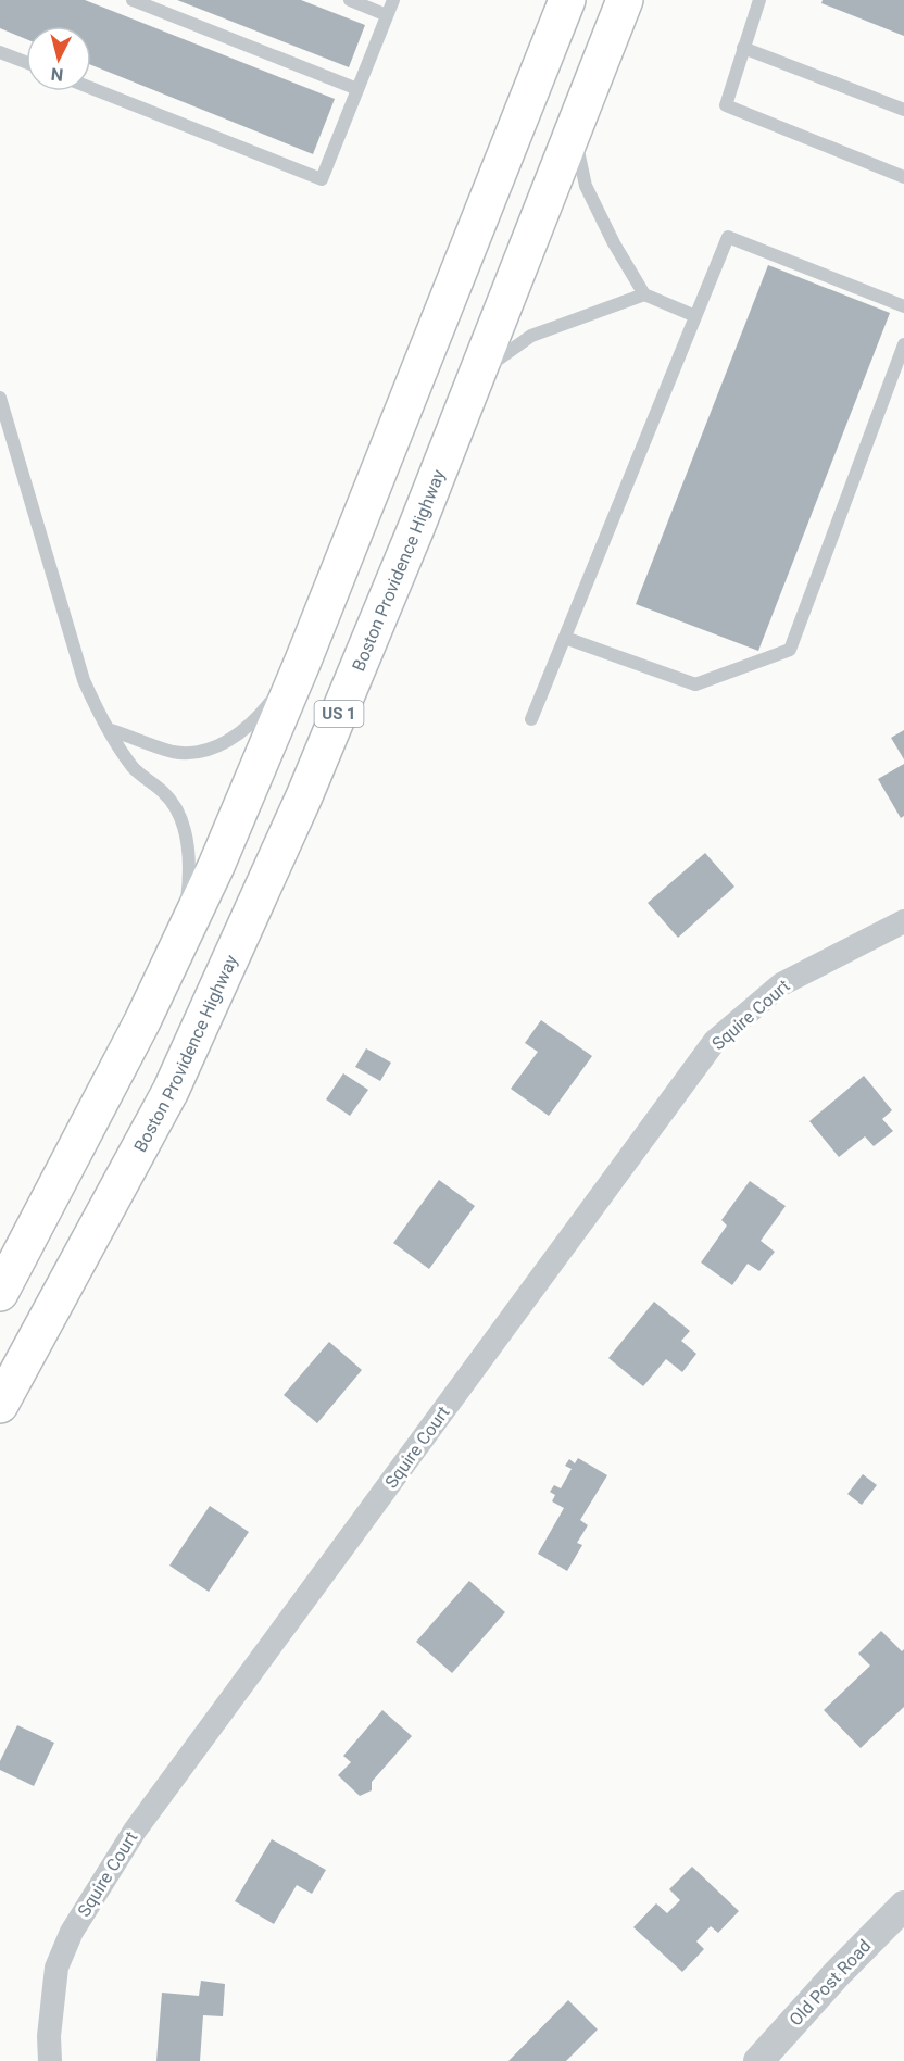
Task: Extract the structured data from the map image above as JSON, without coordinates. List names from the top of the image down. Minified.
{"streets":{"main road":["Boston Providence Highway","US 1"],"street":["Squire Court","Old Post Road"]},"north":"bottom"}
